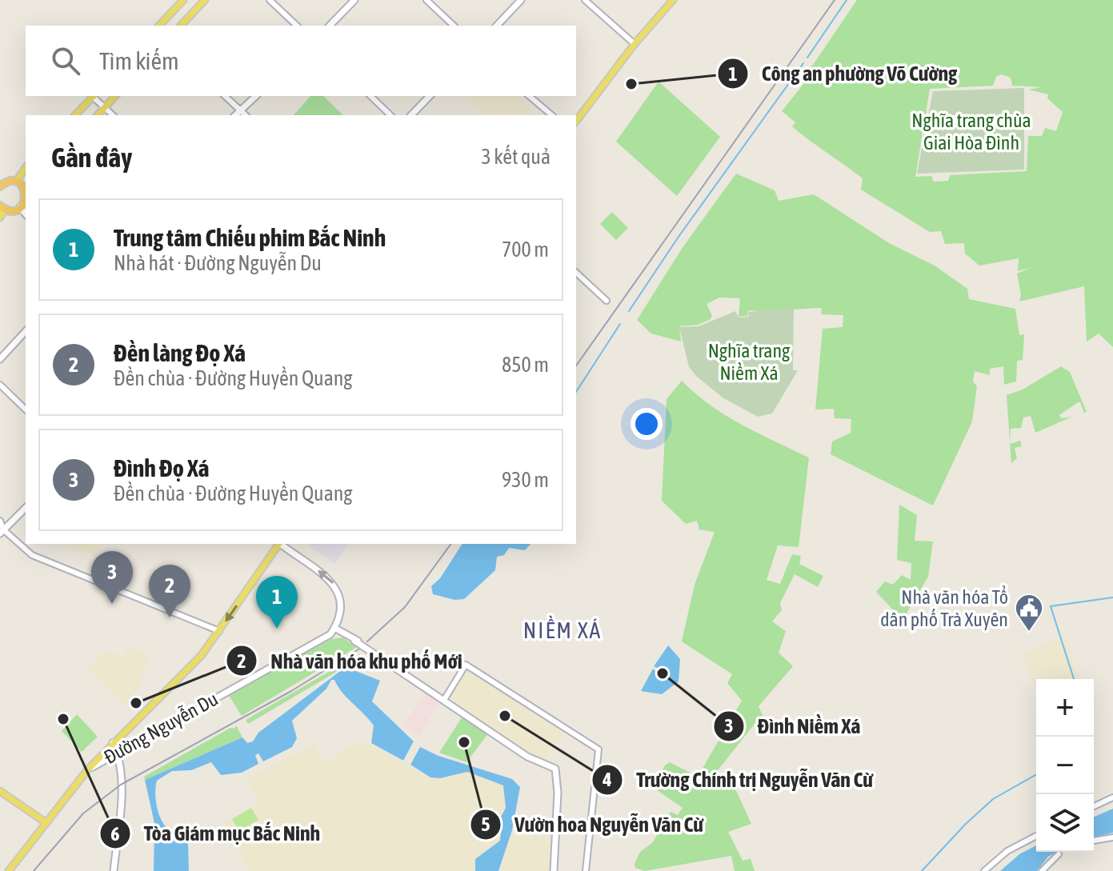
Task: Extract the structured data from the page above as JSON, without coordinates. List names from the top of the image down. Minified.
{"streets":{"main road":["Đường Nguyễn Du"]},"districts":["NIỀM XÁ"],"parks":["Nghĩa trang chùa Giai Hòa Đình","Nghĩa trang Niềm Xá"],"places":{"other":["Công an phường Võ Cường","Đình Niềm Xá","Nhà văn hóa khu phố Mới","Trường Chính trị Nguyễn Văn Cừ","Tòa Giám mục Bắc Ninh","Vườn hoa Nguyễn Văn Cừ"],"public building":["Nhà văn hóa Tổ dân phố Trà Xuyên"]},"page":{"search":"Tìm kiếm","heading":["Gần đây","3 kết quả"],"list":[{"mark":"1","name":"Trung tâm Chiếu phim Bắc Ninh","note":"Nhà hát · Đường Nguyễn Du","value":"700 m"},{"mark":"2","name":"Đền làng Đọ Xá","note":"Đền chùa · Đường Huyền Quang","value":"850 m"},{"mark":"3","name":"Đình Đọ Xá","note":"Đền chùa · Đường Huyền Quang","value":"930 m"}],"pins":["3","2","1"],"map_buttons":["+","−"]}}
